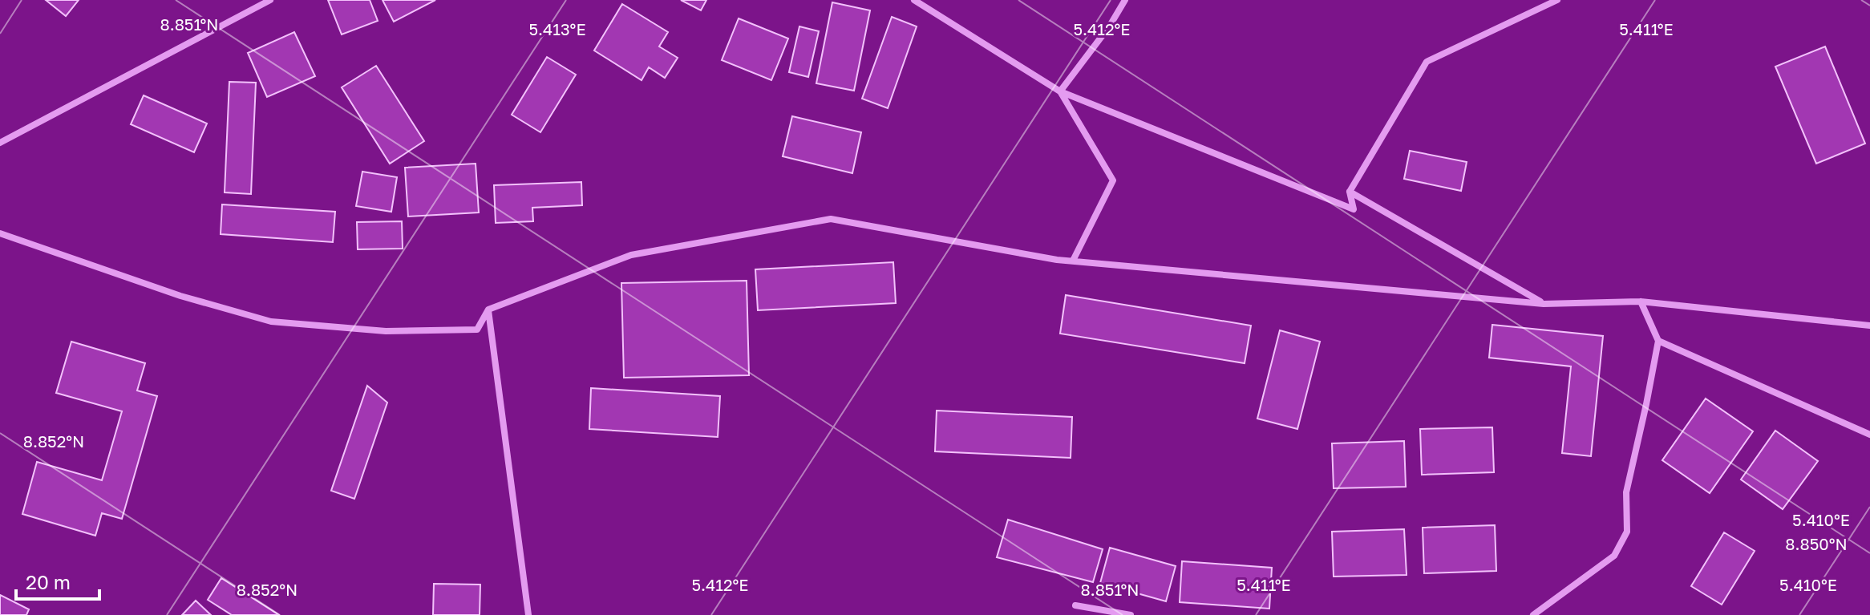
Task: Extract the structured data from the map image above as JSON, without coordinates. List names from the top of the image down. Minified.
{"scale_bar":"20 m","coordinates":["8.851°N","5.413°E","5.412°E","5.411°E","8.852°N","5.410°E","8.850°N"]}
